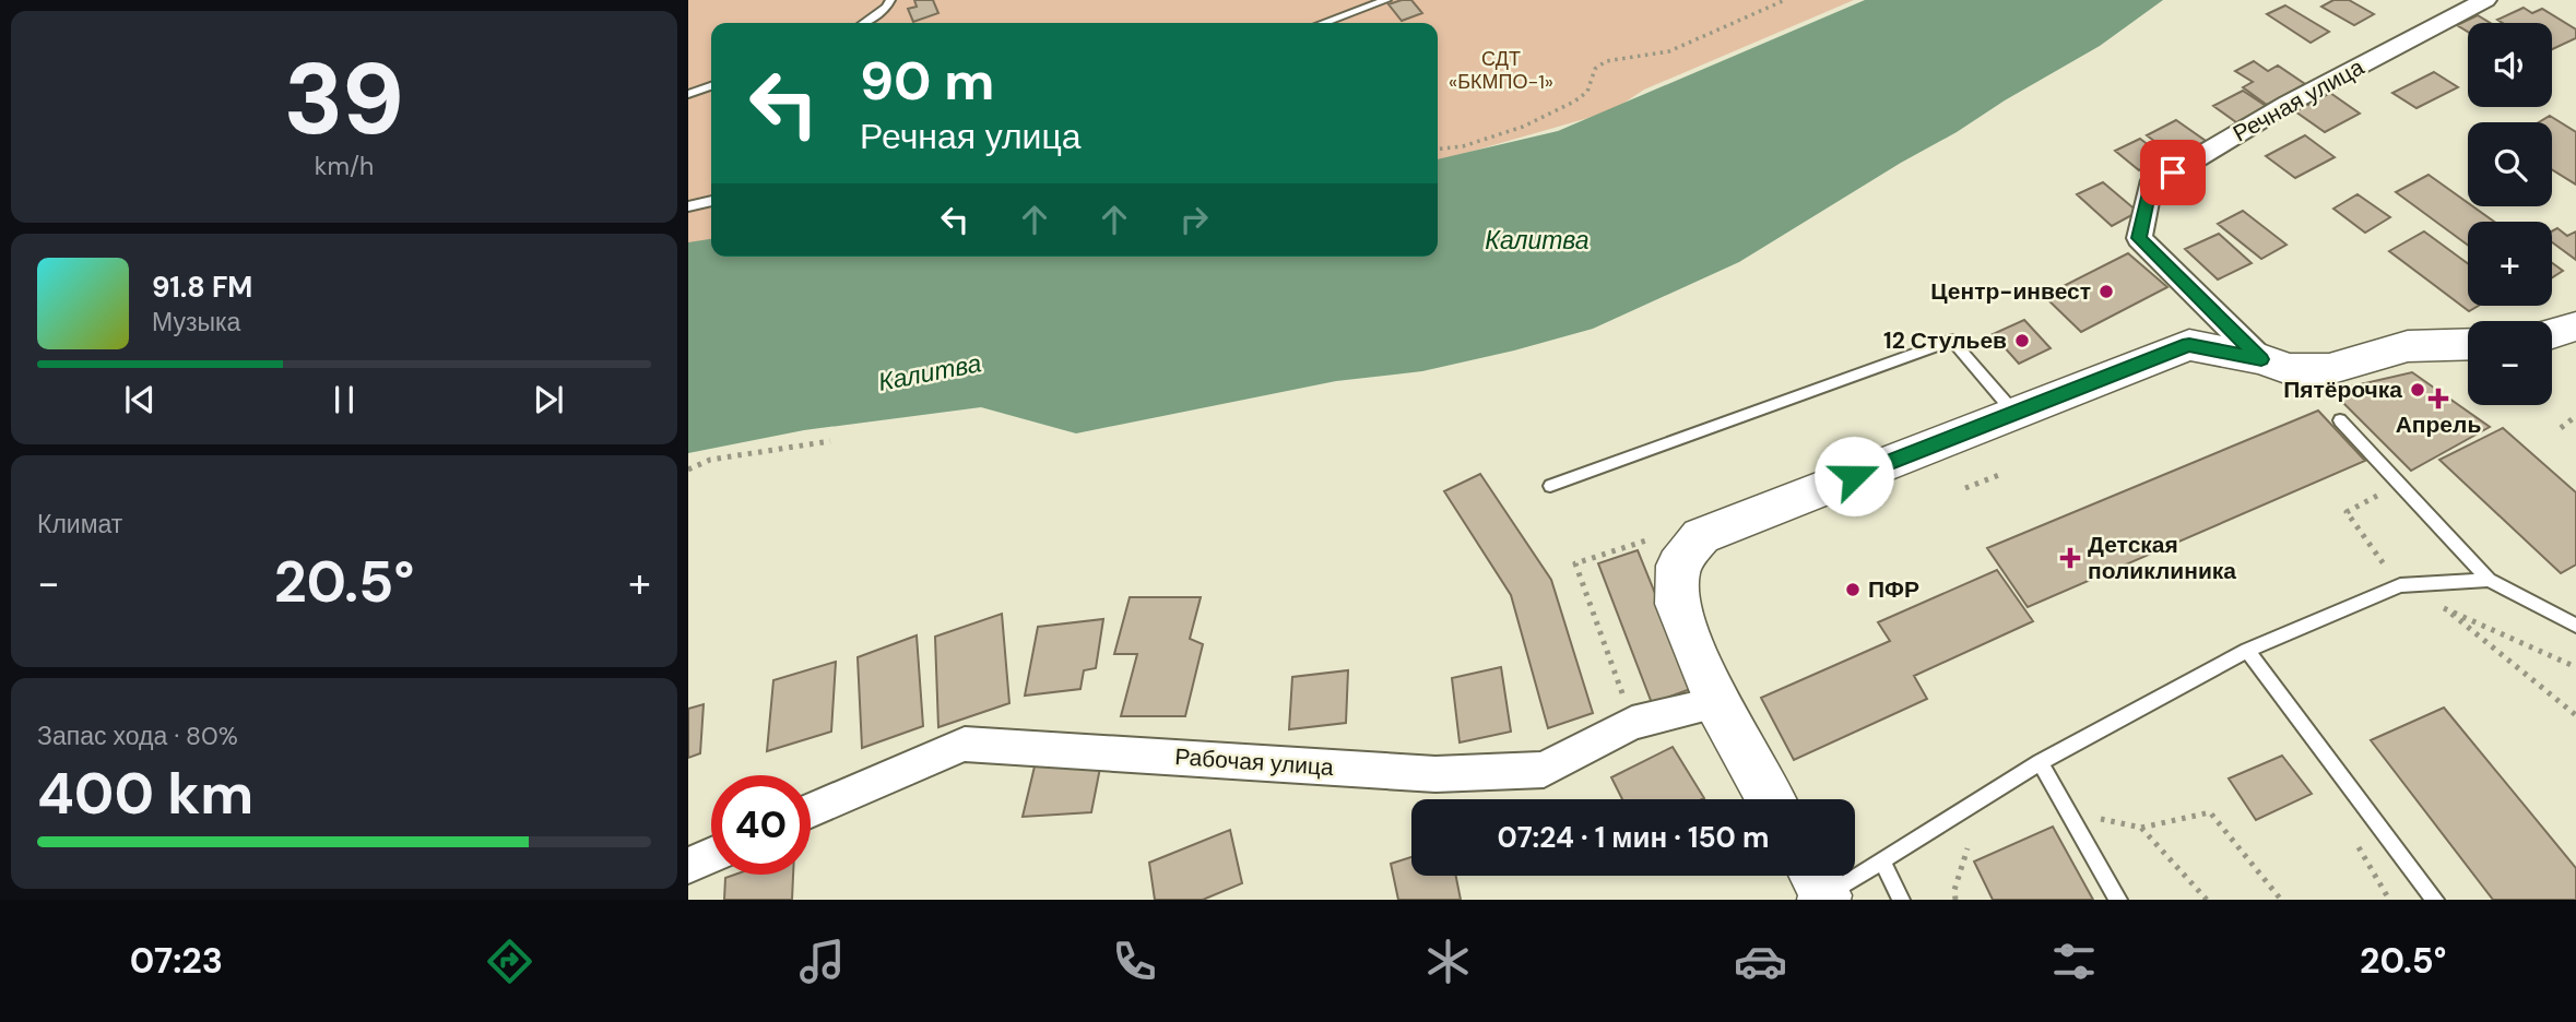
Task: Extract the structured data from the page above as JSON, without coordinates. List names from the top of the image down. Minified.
{"streets":{"street":["Речная улица","Рабочая улица"]},"water":["Калитва"],"parks":["СДТ «БКМПО-1»"],"places":{"other":["Центр-инвест","12 Стульев","Пятёрочка","ПФР"],"health":["Апрель","Детская поликлиника"]},"page":{"tile":[["39","km/h"],"Климат",["Запас хода · 80%","400 km"]],"map_buttons":["+","−"],"turn":["90 m","Речная улица"],"song":["91.8 FM","Музыка"],"heat":["−","20.5°","+"],"limit":"40","trip":"07:24 · 1 мин · 150 m","tabs":["07:23","20.5°"]}}
